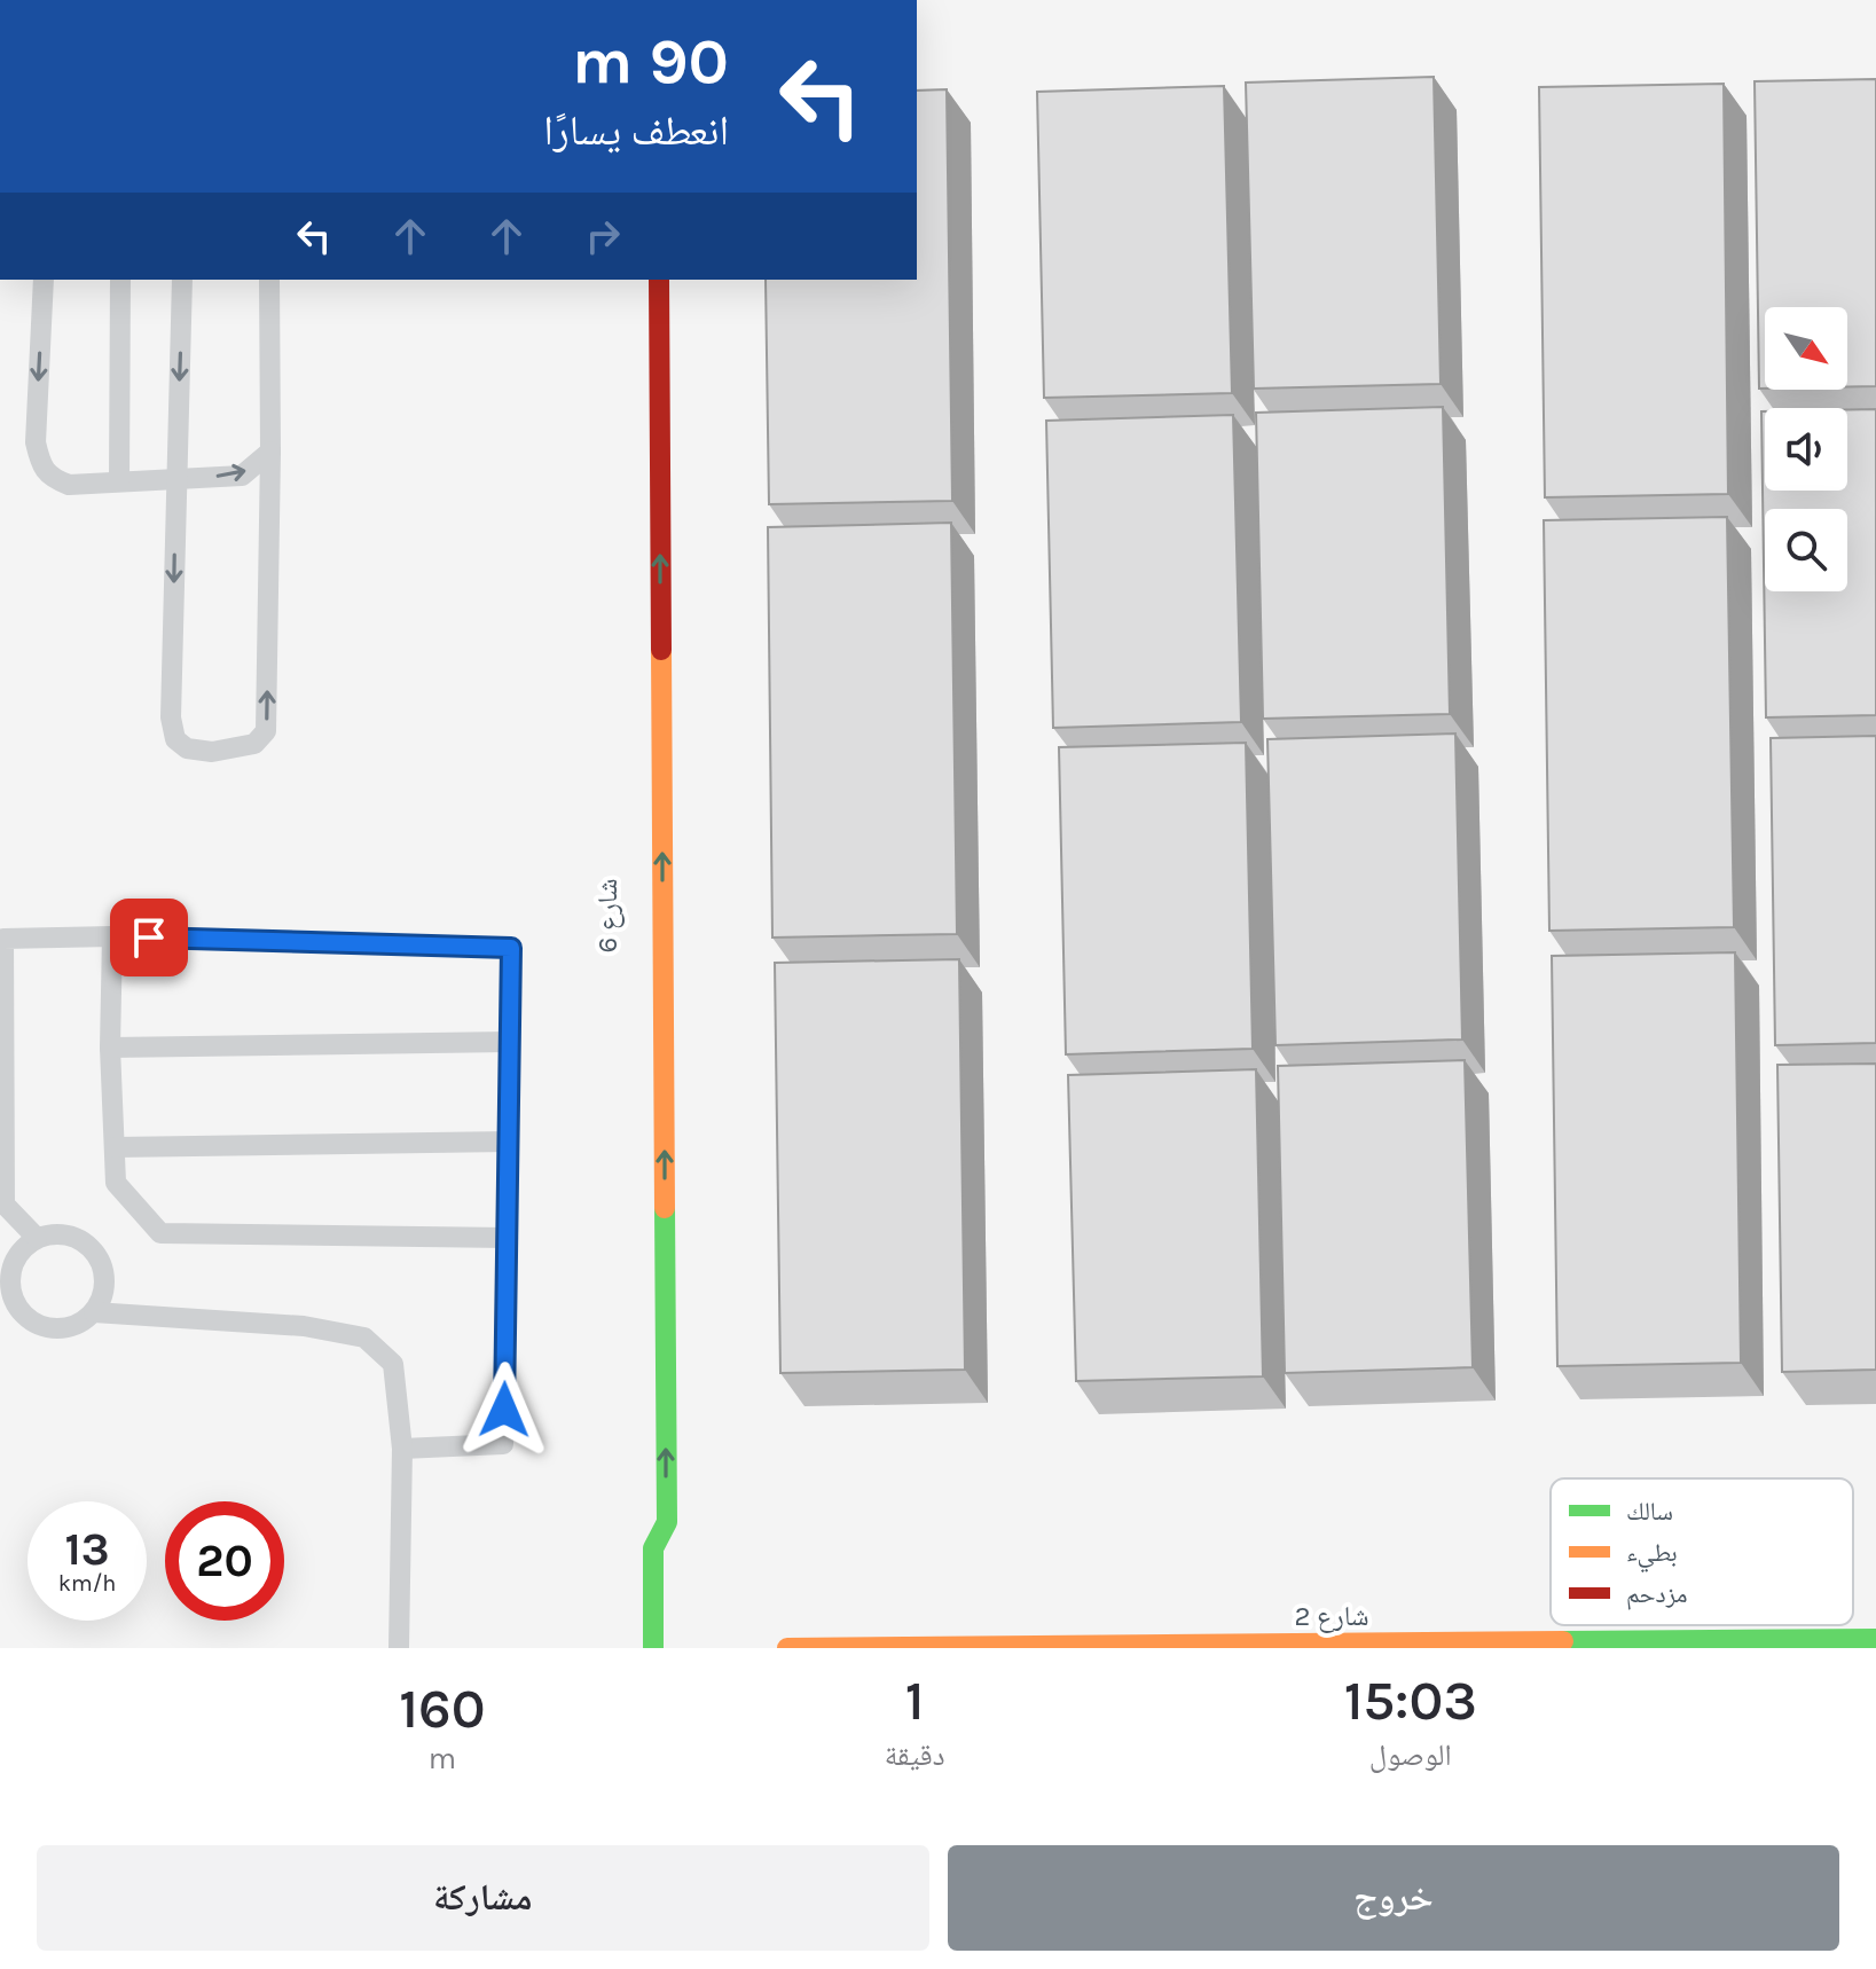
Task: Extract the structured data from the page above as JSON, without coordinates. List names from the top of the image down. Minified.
{"streets":{"street":["شارع 6","شارع 2"]},"one_way":["شارع 6"],"legend":["سالك","بطيء","مزدحم"],"north":"bottom right","page":{"turn":["90 m","انعطف يسارًا"],"speed":"13 km/h","limit":"20","eta":["15:03","الوصول","1","دقيقة","160","m"],"buttons":["خروج","مشاركة"]}}
